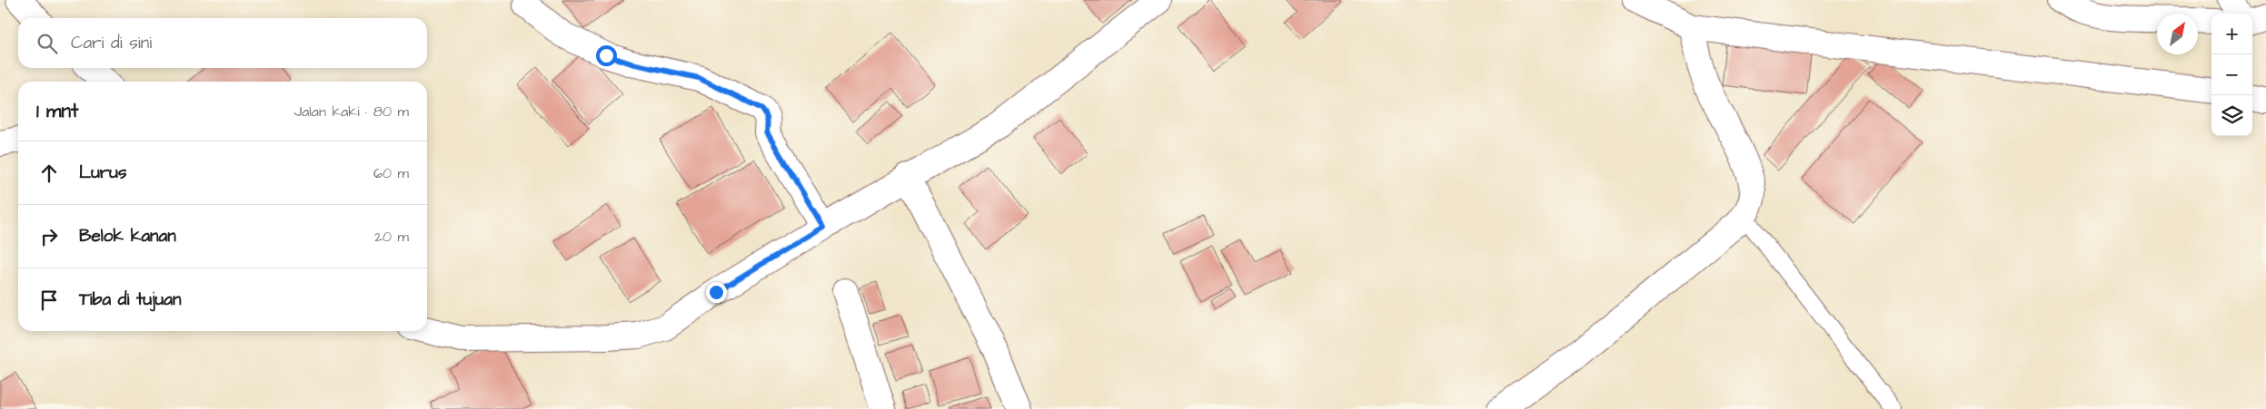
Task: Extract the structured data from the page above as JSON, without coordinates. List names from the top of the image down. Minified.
{"north":"top right","page":{"map_buttons":["+","−"],"search":"Cari di sini","heading":["1 mnt","Jalan kaki · 80 m"],"list":[["Lurus","60 m"],["Belok kanan","20 m"],"Tiba di tujuan"]}}
